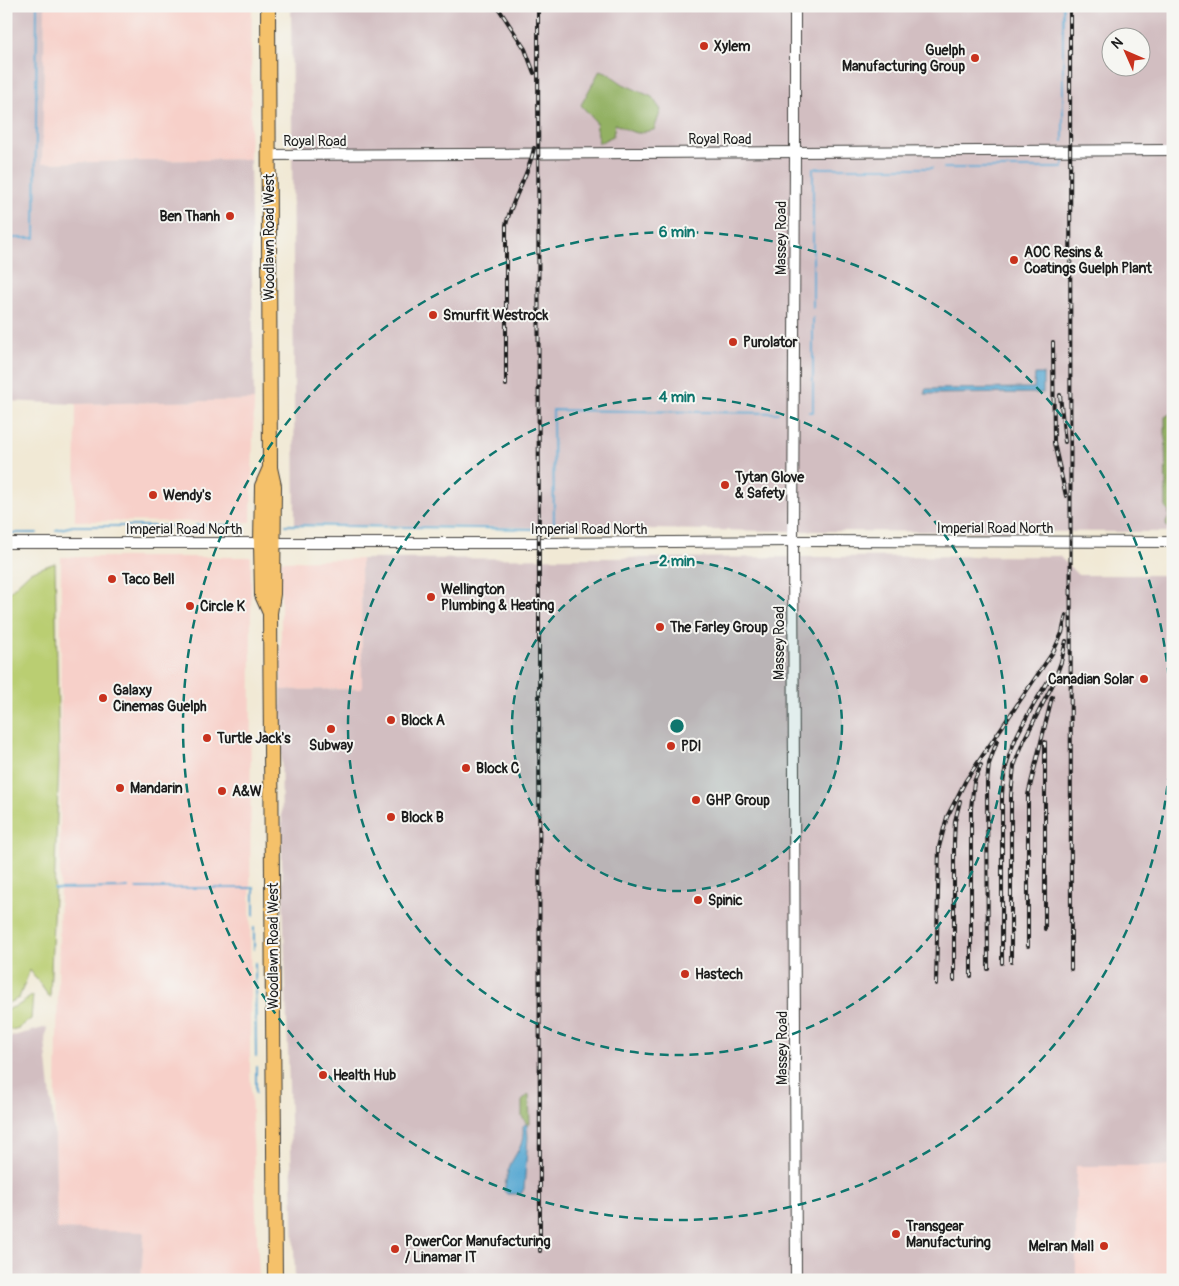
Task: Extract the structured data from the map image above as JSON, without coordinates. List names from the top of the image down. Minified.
{"streets":{"main road":["Woodlawn Road West"],"street":["Royal Road","Massey Road","Imperial Road North"]},"crossings":[["Royal Road","Woodlawn Road West"],["Royal Road","Massey Road"],["Woodlawn Road West","Imperial Road North"],["Massey Road","Imperial Road North"]],"places":["Xylem","Guelph Manufacturing Group","Ben Thanh","AOC Resins & Coatings Guelph Plant","Smurfit Westrock","Purolator","Tytan Glove & Safety","Wendy's","Taco Bell","Wellington Plumbing & Heating","Circle K","The Farley Group","Canadian Solar","Galaxy Cinemas Guelph","Block A","Subway","Turtle Jack's","PDI","Block C","Mandarin","A&W","GHP Group","Block B","Spinic","Hastech","Health Hub","Transgear Manufacturing","Melran Mall","PowerCor Manufacturing / Linamar IT"],"north":"top left","rings":["6 min","4 min","2 min"]}
